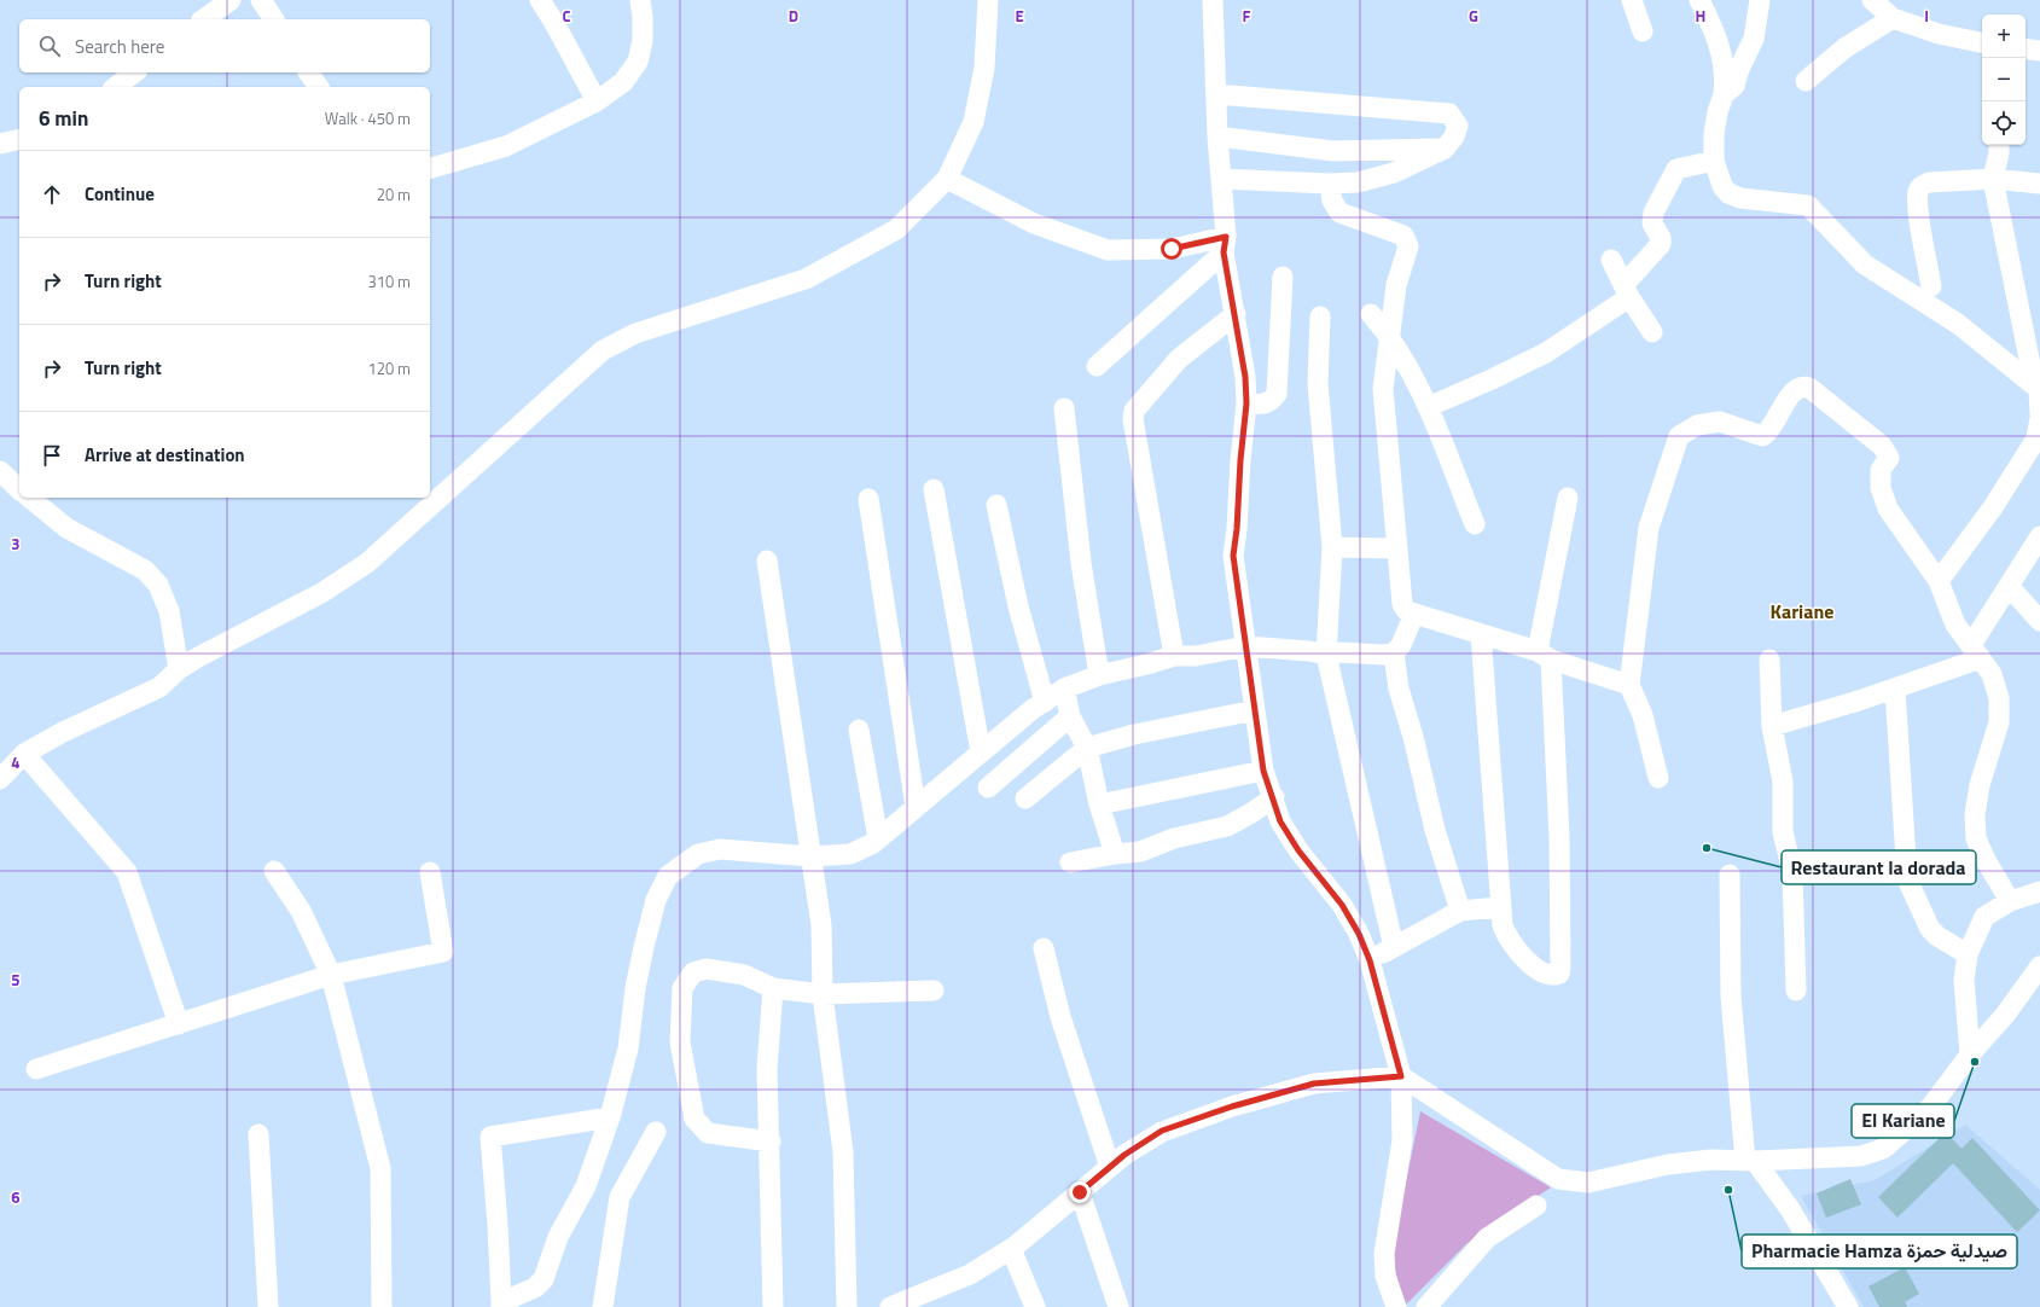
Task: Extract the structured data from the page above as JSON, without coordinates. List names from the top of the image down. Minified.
{"districts":["Kariane"],"places":["Restaurant la dorada","El Kariane","Pharmacie Hamza صيدلية حمزة"],"page":{"map_buttons":["+","−"],"search":"Search here","heading":["6 min","Walk · 450 m"],"list":[["Continue","20 m"],["Turn right","310 m"],["Turn right","120 m"],"Arrive at destination"]},"grid":{"columns":["C","D","E","F","G","H","I"],"rows":["3","4","5","6"]}}
